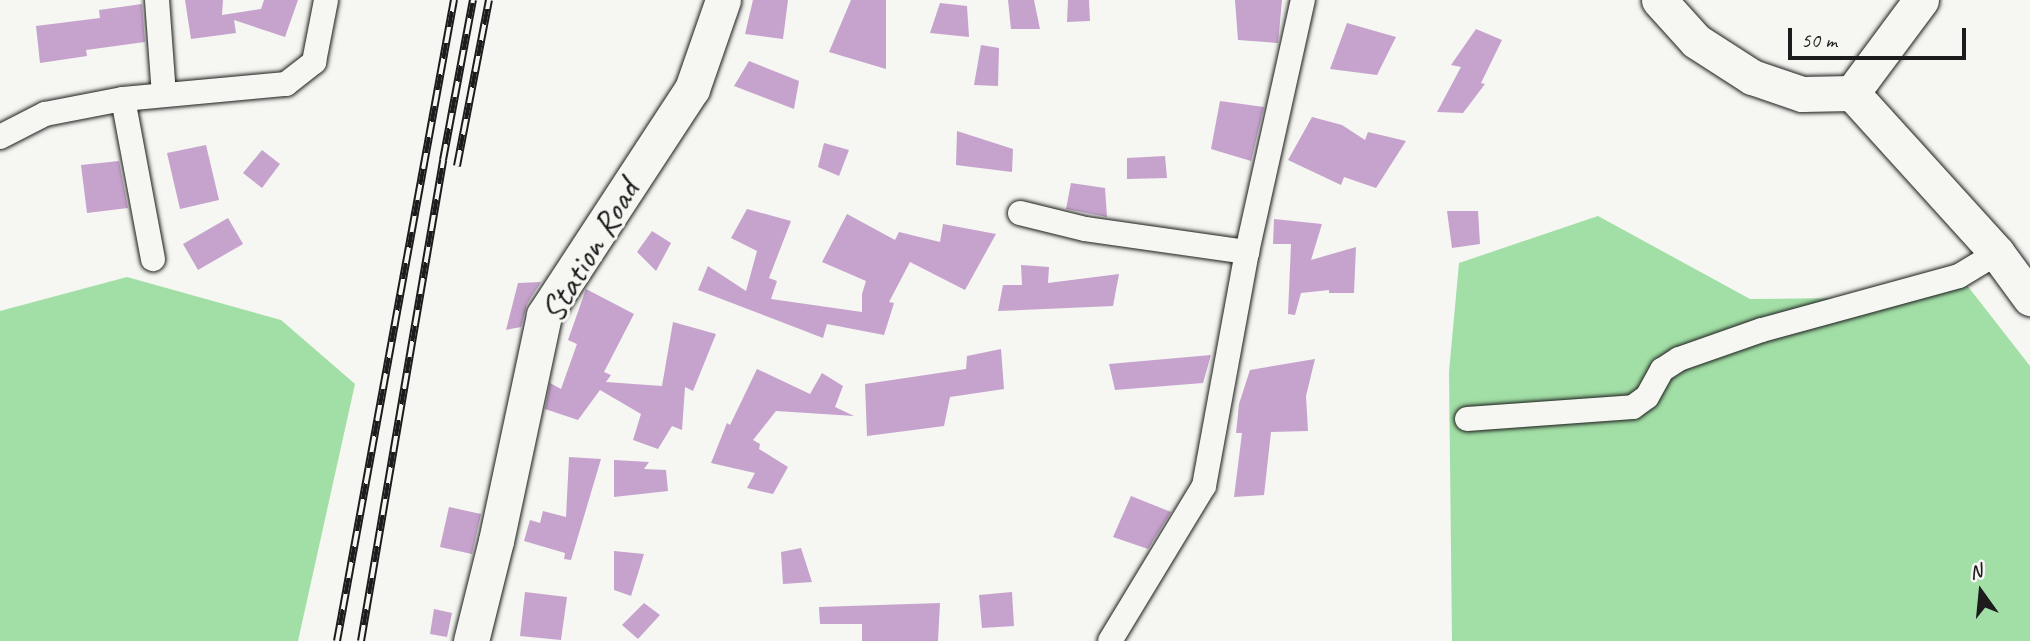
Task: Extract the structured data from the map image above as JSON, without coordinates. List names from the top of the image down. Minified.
{"streets":{"street":["Station Road"]},"scale_bar":"50 m","north":"top"}
